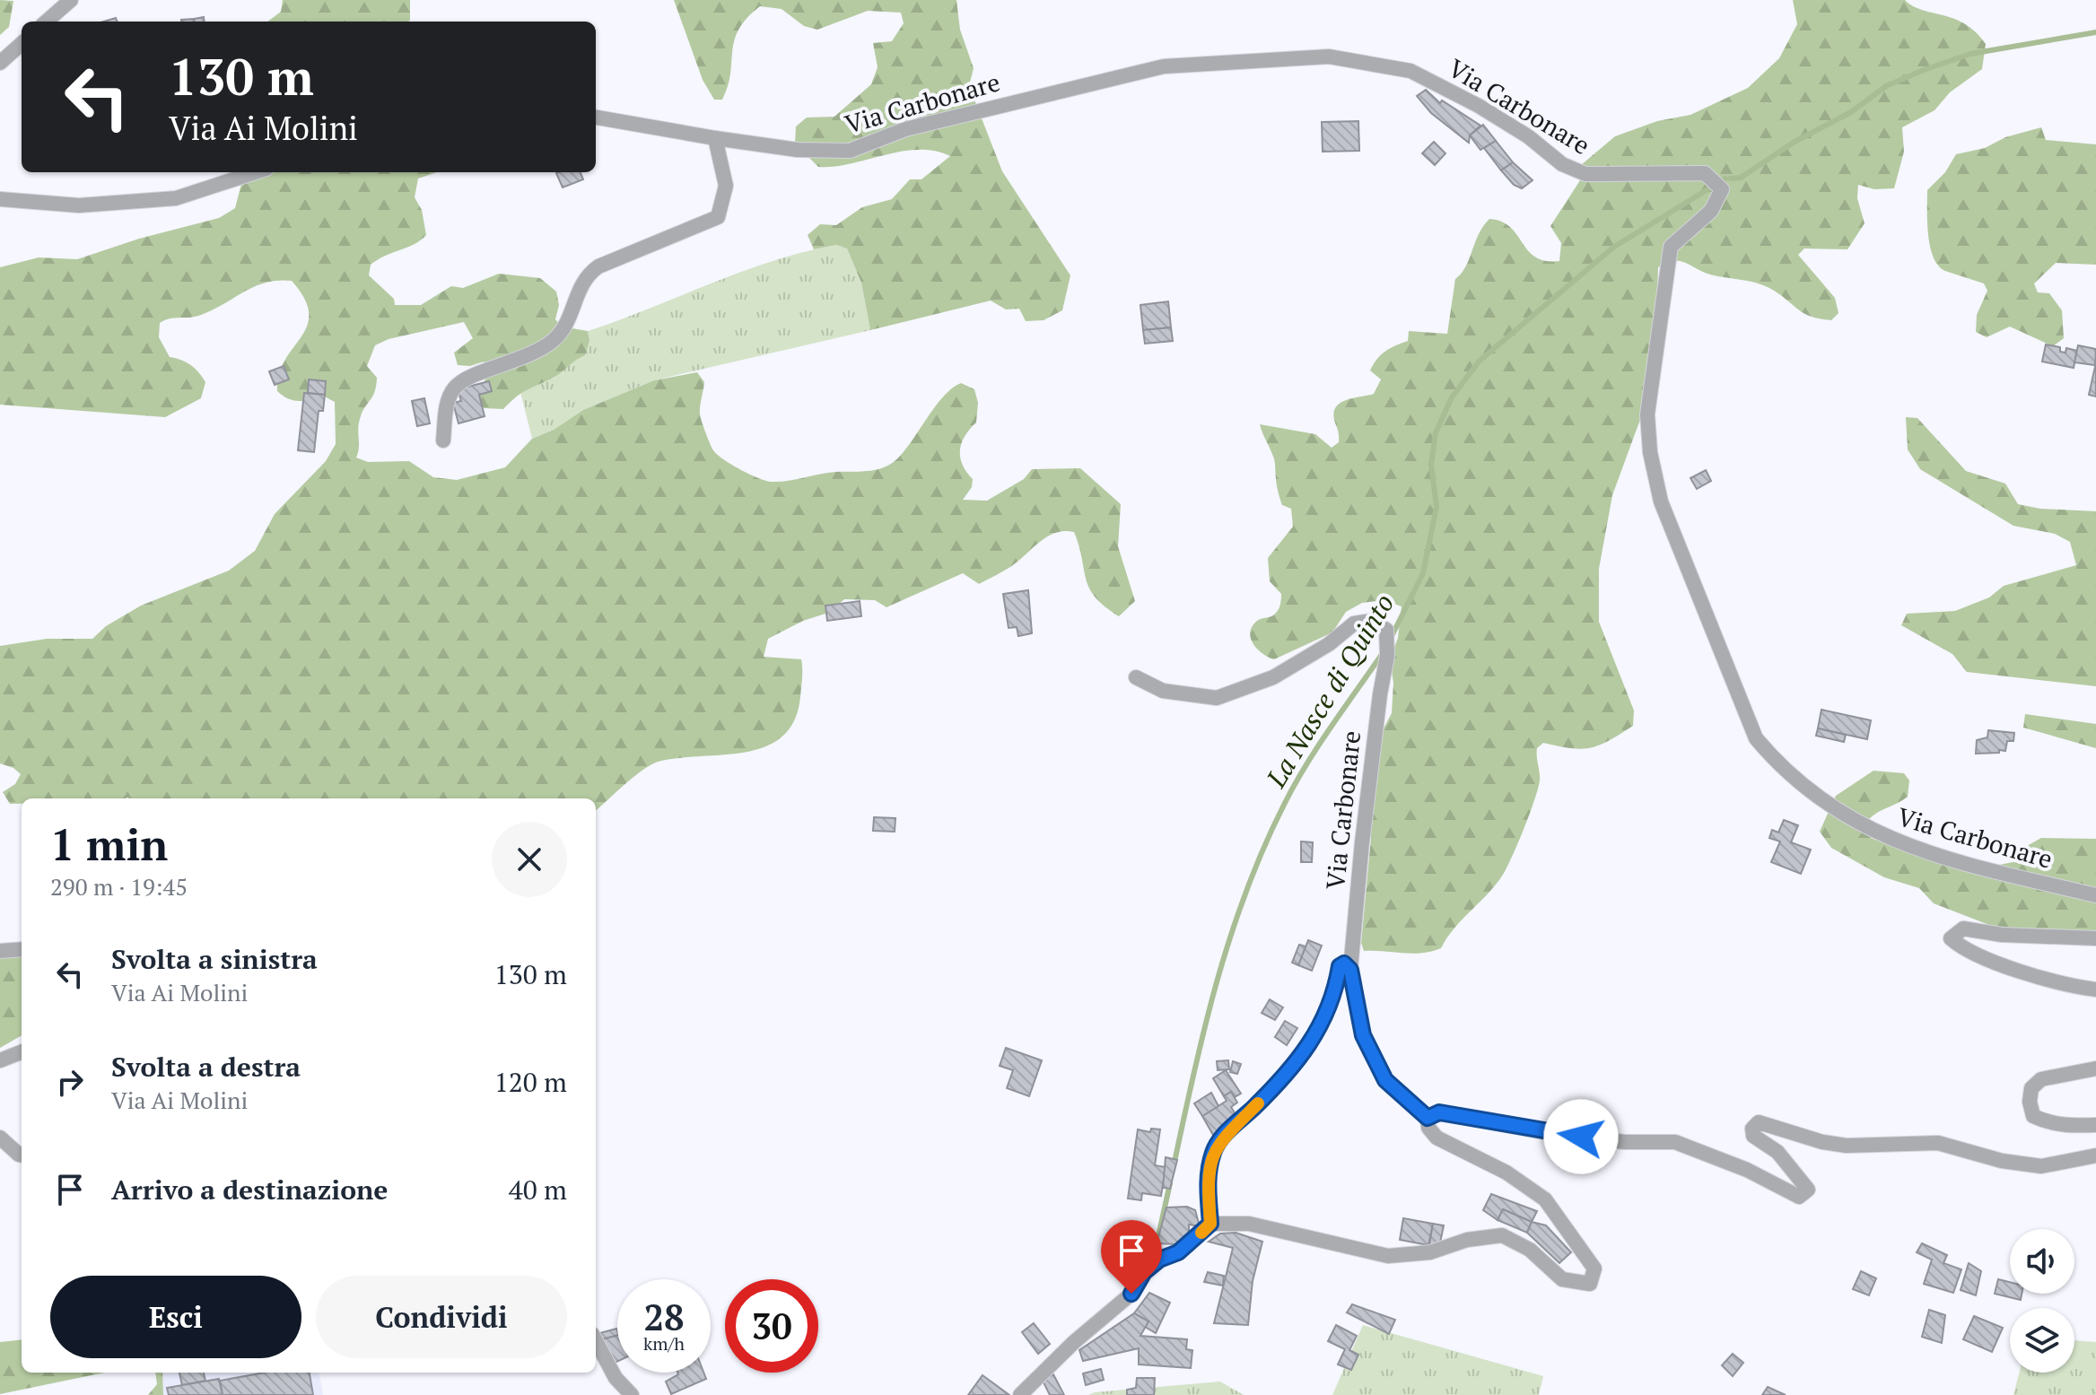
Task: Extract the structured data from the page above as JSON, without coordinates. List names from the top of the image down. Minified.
{"streets":{"street":["Via Carbonare"]},"water":["La Nasce di Quinto"],"page":{"turn":["130 m","Via Ai Molini"],"heading":["1 min","290 m · 19:45"],"list":[{"name":"Svolta a sinistra","note":"Via Ai Molini","value":"130 m"},{"name":"Svolta a destra","note":"Via Ai Molini","value":"120 m"},{"name":"Arrivo a destinazione","value":"40 m"}],"buttons":["Esci","Condividi"],"speed":"28 km/h","limit":"30"}}
